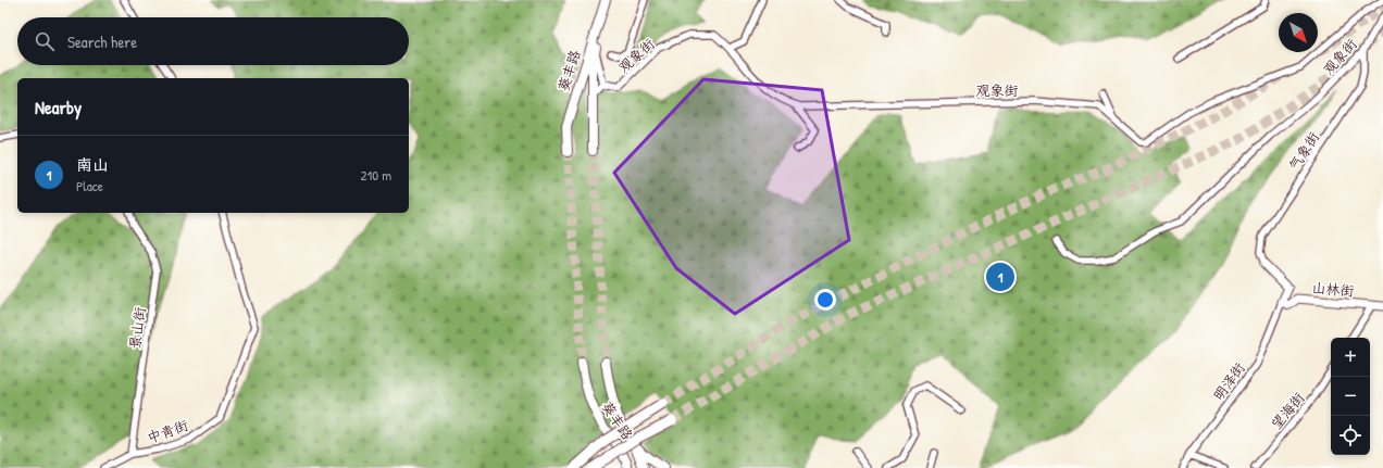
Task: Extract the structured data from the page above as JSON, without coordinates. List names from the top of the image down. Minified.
{"streets":{"main road":["葵丰路"],"street":["观象街","气象街","山林街","景山街","明泽街","望海街","中青街"]},"crossings":[["观象街","气象街"],["山林街","明泽街"],["景山街","中青街"]],"north":"bottom right","page":{"search":"Search here","heading":"Nearby","list":[{"mark":"1","name":"南山","note":"Place","value":"210 m"}],"pins":"1","map_buttons":["+","−"]}}
